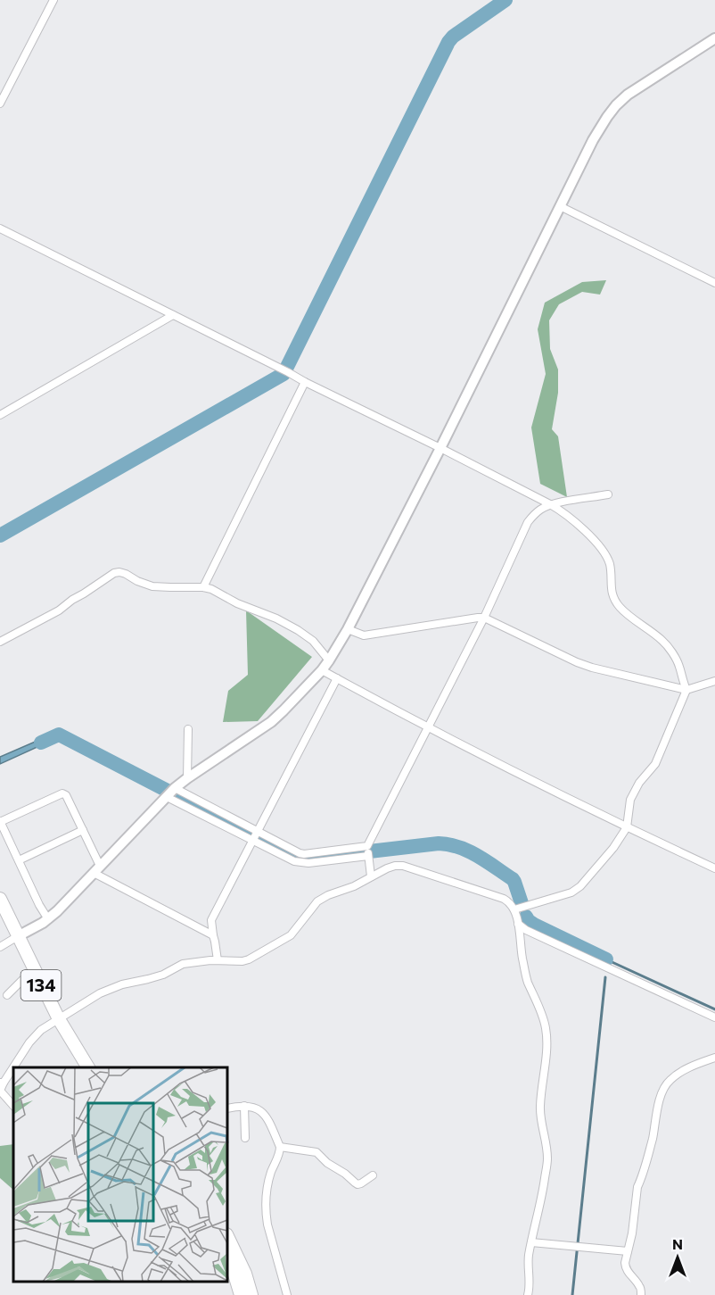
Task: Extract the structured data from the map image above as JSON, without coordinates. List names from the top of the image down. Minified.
{"streets":{"highway":["134"]},"north":"top"}
